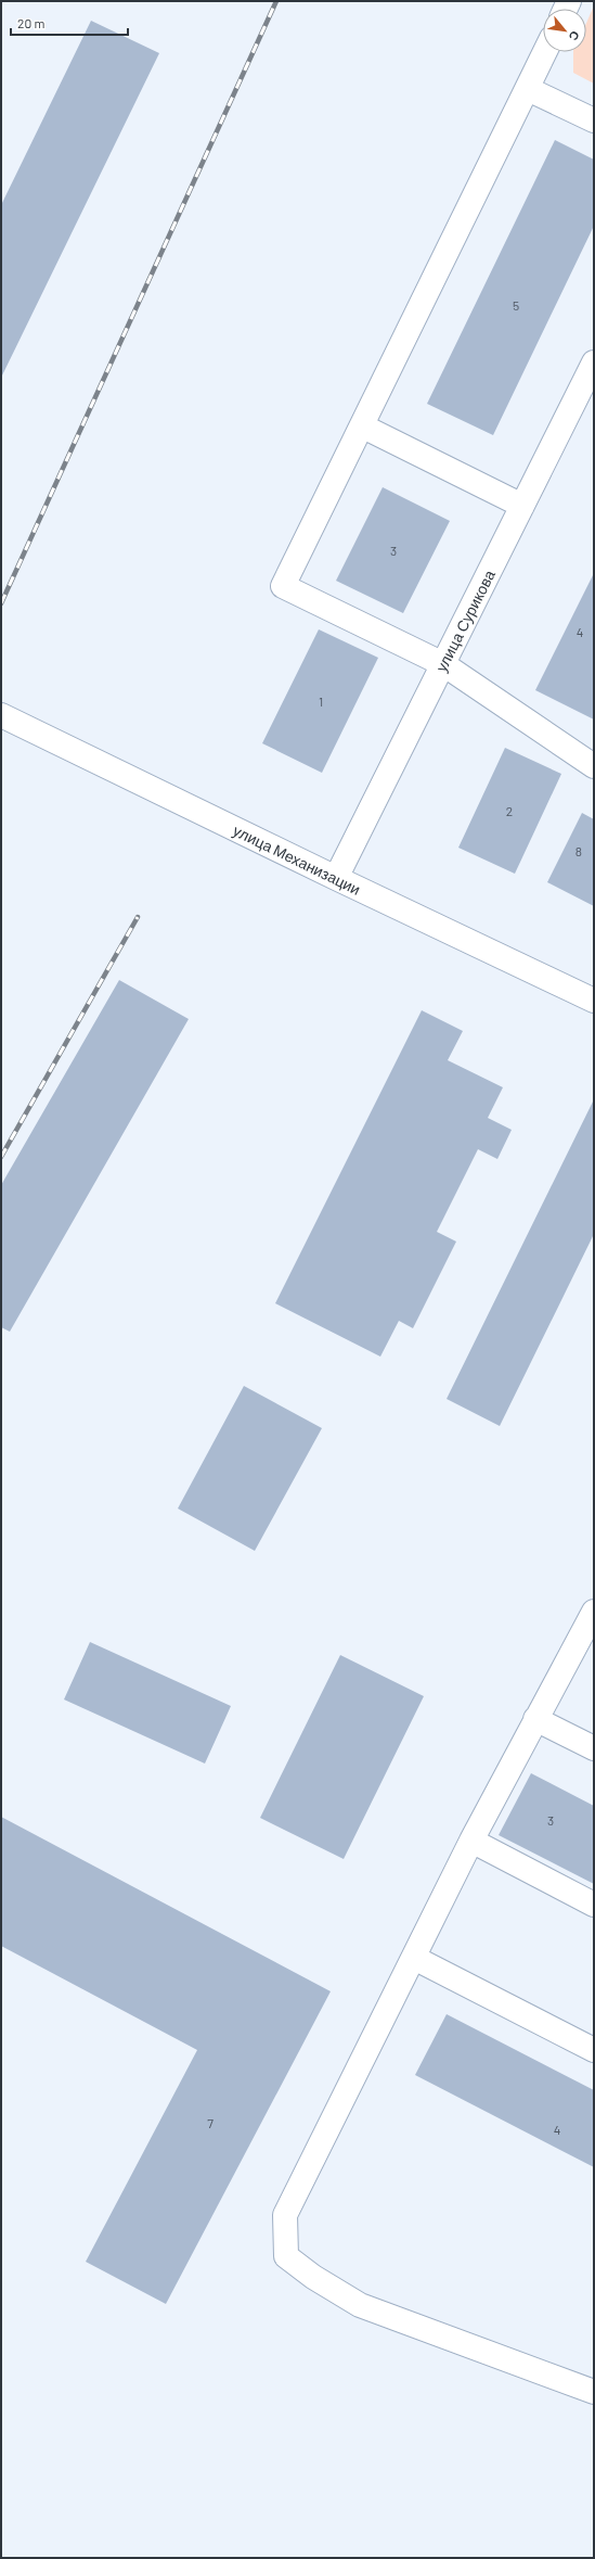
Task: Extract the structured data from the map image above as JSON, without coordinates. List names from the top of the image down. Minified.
{"streets":{"street":["улица Сурикова","улица Механизации"]},"crossings":[["улица Сурикова","улица Механизации"]],"house_numbers":["5","3","4","1","2","8","3","7","4"],"scale_bar":"20 m","north":"bottom right"}
